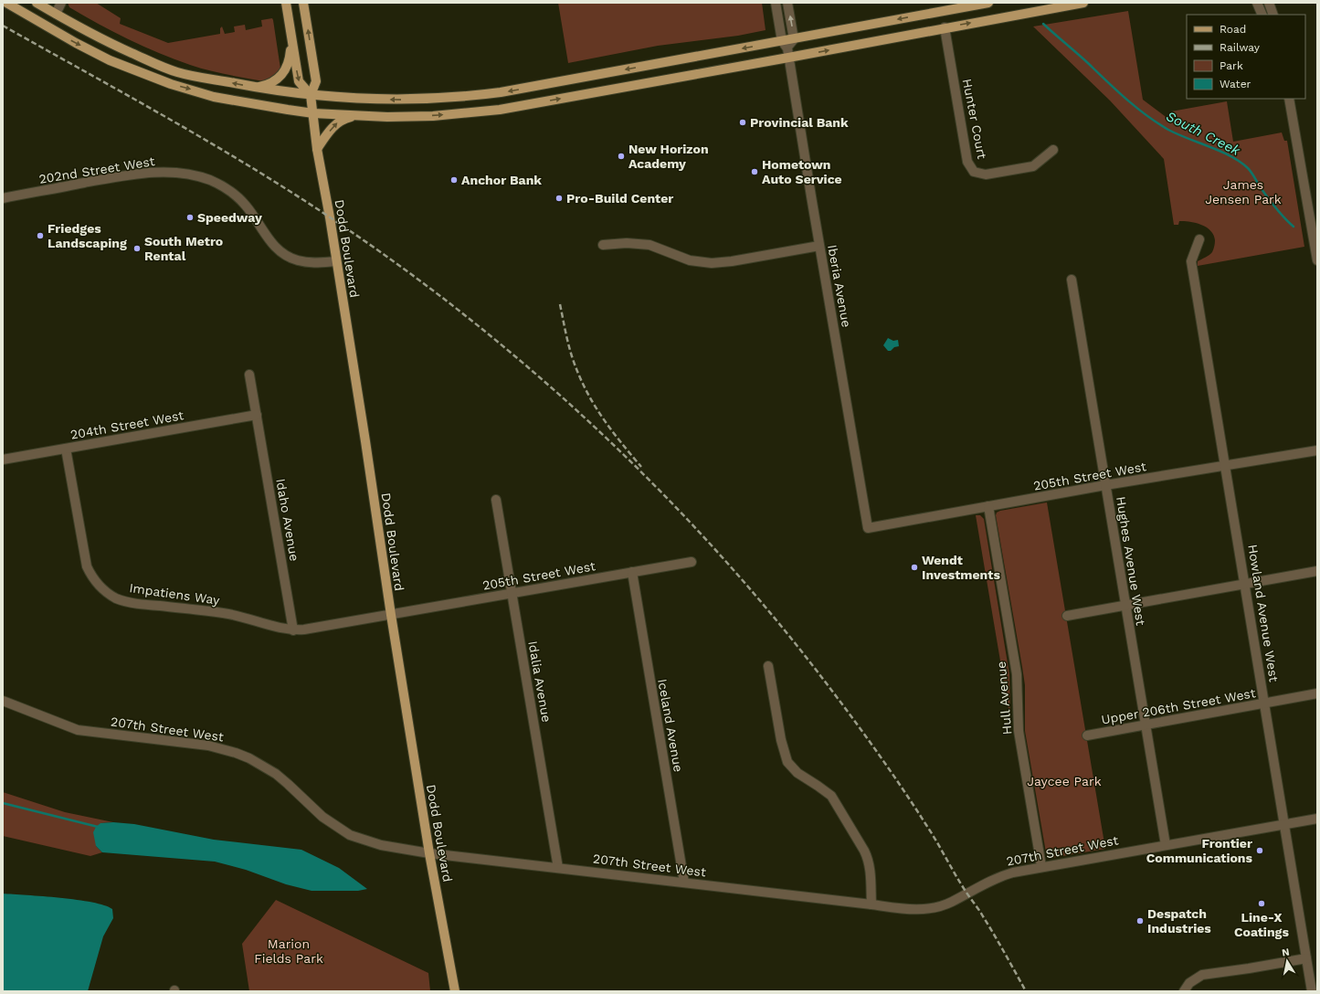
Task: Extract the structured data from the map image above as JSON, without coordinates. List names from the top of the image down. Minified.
{"streets":{"main road":["Dodd Boulevard"],"street":["Hunter Court","202nd Street West","Iberia Avenue","204th Street West","205th Street West","Idaho Avenue","Hughes Avenue West","Impatiens Way","Howland Avenue West","Idalia Avenue","Hull Avenue","Upper 206th Street West","Iceland Avenue","207th Street West"]},"crossings":[["202nd Street West","Dodd Boulevard"],["Dodd Boulevard","205th Street West"],["Dodd Boulevard","Impatiens Way"],["Dodd Boulevard","207th Street West"],["Iberia Avenue","205th Street West"],["204th Street West","Idaho Avenue"],["204th Street West","Impatiens Way"],["205th Street West","Hughes Avenue West"],["205th Street West","Impatiens Way"],["205th Street West","Howland Avenue West"],["205th Street West","Idalia Avenue"],["205th Street West","Hull Avenue"],["205th Street West","Iceland Avenue"],["Idaho Avenue","Impatiens Way"],["Hughes Avenue West","Upper 206th Street West"],["Hughes Avenue West","207th Street West"],["Howland Avenue West","Upper 206th Street West"],["Howland Avenue West","207th Street West"],["Idalia Avenue","207th Street West"],["Hull Avenue","207th Street West"],["Iceland Avenue","207th Street West"]],"water":["South Creek"],"parks":["James Jensen Park","Jaycee Park","Marion Fields Park"],"places":["Provincial Bank","New Horizon Academy","Hometown Auto Service","Anchor Bank","Pro-Build Center","Speedway","Friedges Landscaping","South Metro Rental","Wendt Investments","Frontier Communications","Line-X Coatings","Despatch Industries"],"legend":["Road","Railway","Park","Water"],"north":"top"}
